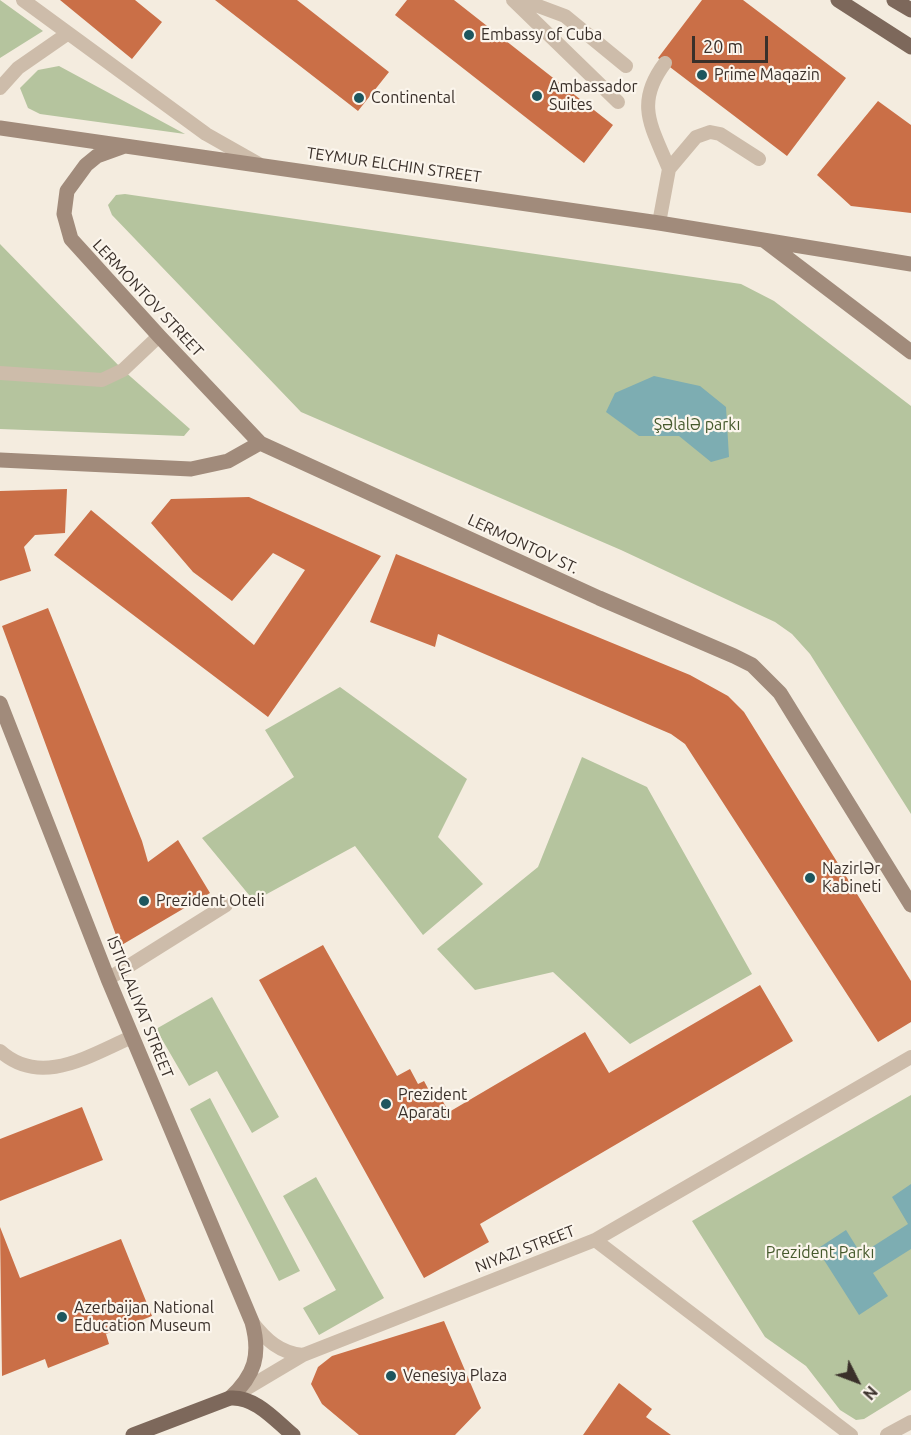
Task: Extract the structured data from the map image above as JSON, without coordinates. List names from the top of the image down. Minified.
{"streets":{"main road":["TEYMUR ELCHIN STREET","LERMONTOV STREET","LERMONTOV ST.","ISTIGLALIYAT STREET","NIYAZI STREET"]},"crossings":[["TEYMUR ELCHIN STREET","LERMONTOV STREET"],["LERMONTOV STREET","LERMONTOV ST."],["ISTIGLALIYAT STREET","NIYAZI STREET"]],"parks":["Şəlalə parkı","Prezident Parkı"],"places":["Embassy of Cuba","Prime Maqazin","Ambassador Suites","Continental","Nazirlər Kabineti","Prezident Oteli","Prezident Aparatı","Azerbaijan National Education Museum","Venesiya Plaza"],"scale_bar":"20 m","north":"bottom right"}
